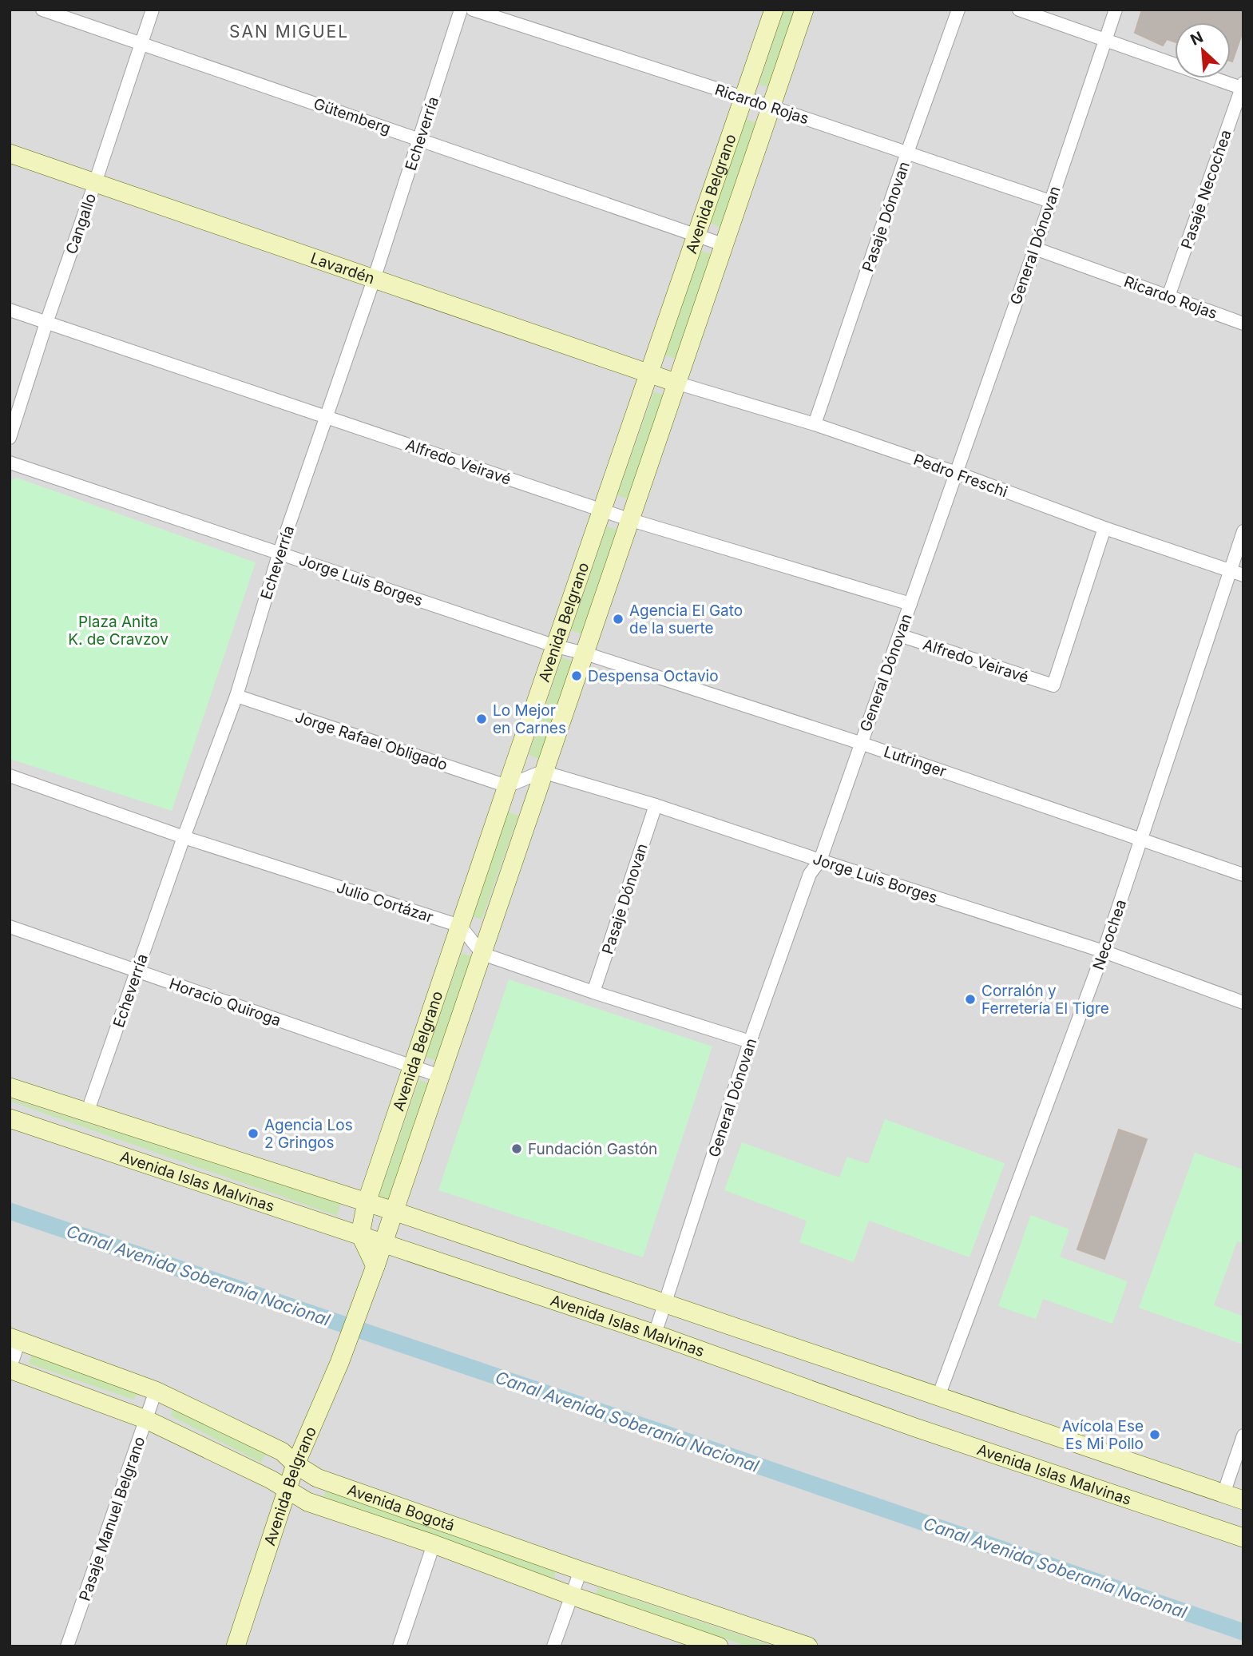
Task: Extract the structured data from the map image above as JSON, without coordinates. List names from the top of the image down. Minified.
{"streets":{"main road":["Avenida Belgrano","Lavardén","Avenida Islas Malvinas","Avenida Bogotá"],"street":["Ricardo Rojas","Gütemberg","Echeverría","Pasaje Necochea","Pasaje Dónovan","Cangallo","General Dónovan","Alfredo Veiravé","Pedro Freschi","Jorge Luis Borges","Jorge Rafael Obligado","Lutringer","Julio Cortázar","Necochea","Horacio Quiroga","Pasaje Manuel Belgrano"]},"crossings":[["Ricardo Rojas","Pasaje Necochea"],["Ricardo Rojas","Avenida Belgrano"],["Ricardo Rojas","Pasaje Dónovan"],["Ricardo Rojas","General Dónovan"],["Gütemberg","Echeverría"],["Gütemberg","Avenida Belgrano"],["Gütemberg","Cangallo"],["Echeverría","Lavardén"],["Echeverría","Alfredo Veiravé"],["Echeverría","Jorge Luis Borges"],["Echeverría","Jorge Rafael Obligado"],["Echeverría","Julio Cortázar"],["Echeverría","Horacio Quiroga"],["Echeverría","Avenida Islas Malvinas"],["Avenida Belgrano","Lavardén"],["Avenida Belgrano","Alfredo Veiravé"],["Avenida Belgrano","Pedro Freschi"],["Avenida Belgrano","Jorge Luis Borges"],["Avenida Belgrano","Jorge Rafael Obligado"],["Avenida Belgrano","Lutringer"],["Avenida Belgrano","Julio Cortázar"],["Avenida Belgrano","Horacio Quiroga"],["Avenida Belgrano","Avenida Islas Malvinas"],["Avenida Belgrano","Avenida Bogotá"],["Pasaje Dónovan","Pedro Freschi"],["Pasaje Dónovan","Jorge Luis Borges"],["Cangallo","Lavardén"],["Cangallo","Alfredo Veiravé"],["General Dónovan","Alfredo Veiravé"],["General Dónovan","Pedro Freschi"],["General Dónovan","Jorge Luis Borges"],["General Dónovan","Lutringer"],["General Dónovan","Avenida Islas Malvinas"],["Lavardén","Pedro Freschi"],["Alfredo Veiravé","Pedro Freschi"],["Pedro Freschi","Necochea"],["Jorge Luis Borges","Lutringer"],["Jorge Luis Borges","Necochea"],["Lutringer","Necochea"],["Necochea","Avenida Islas Malvinas"],["Avenida Bogotá","Pasaje Manuel Belgrano"]],"districts":["SAN MIGUEL"],"water":["Canal Avenida Soberanía Nacional"],"parks":["Plaza Anita K. de Cravzov"],"places":["Agencia El Gato de la suerte","Despensa Octavio","Lo Mejor en Carnes","Corralón y Ferretería El Tigre","Agencia Los 2 Gringos","Fundación Gastón","Avícola Ese Es Mi Pollo"],"north":"top left"}
